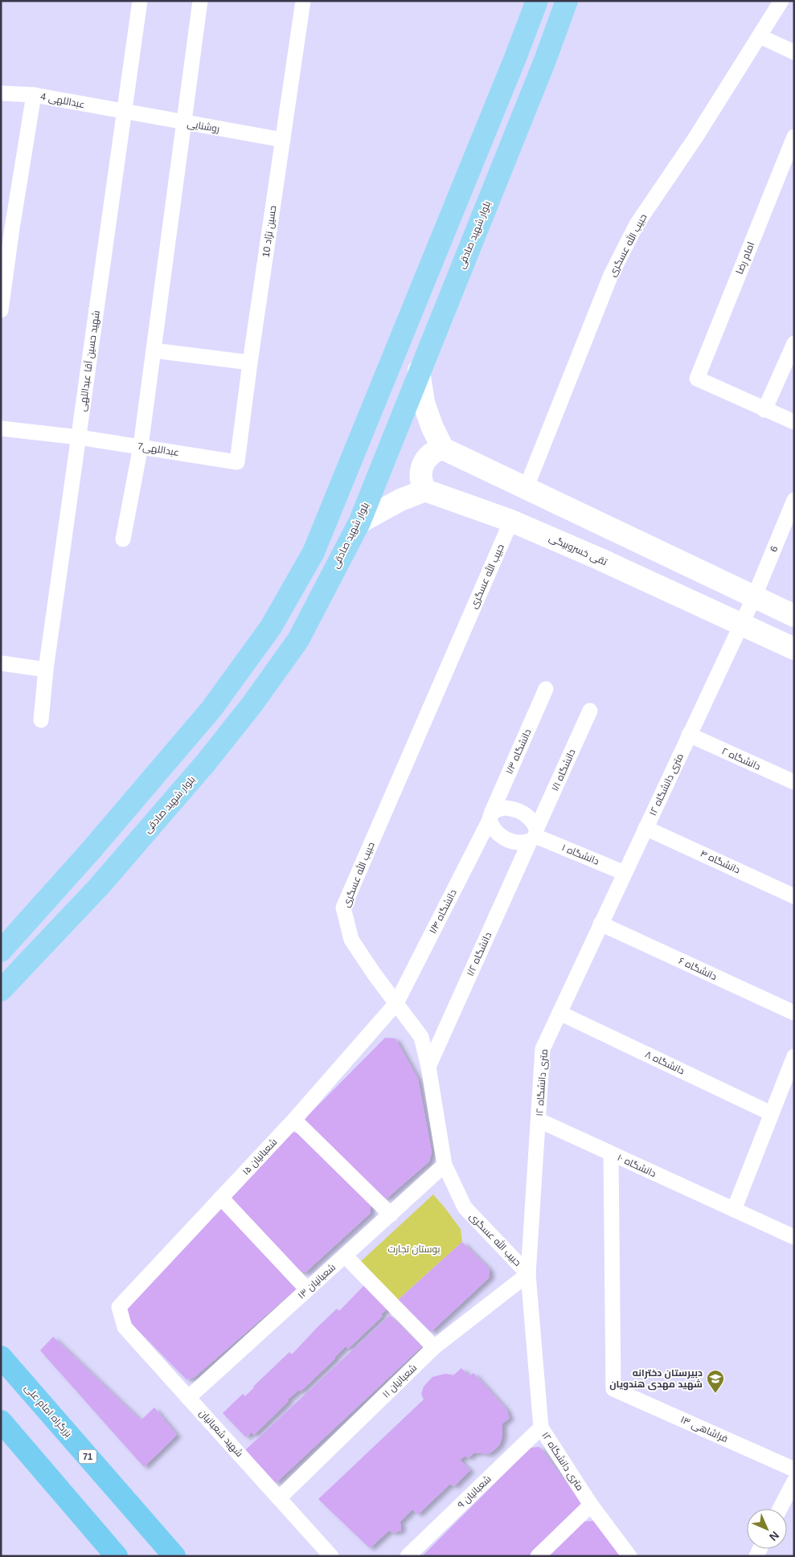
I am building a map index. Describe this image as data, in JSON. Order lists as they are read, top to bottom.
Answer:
{
  "streets": {
    "highway": ["بزرگراه امام علی", "71"],
    "main road": ["بلوار شهید صادقی", "تقی خسروبیگی"],
    "street": [
      "عبداللهی 4",
      "روشنایی",
      "حسین نژاد 10",
      "حبیب الله عسگری",
      "امام رضا",
      "شهید حسین آقا عبداللهی",
      "عبداللهی7",
      "6",
      "دانشگاه ۱/۳",
      "دانشگاه ۲",
      "دانشگاه ۱/۱",
      "۱۲ متری دانشگاه",
      "دانشگاه ۱",
      "دانشگاه ۴",
      "دانشگاه ۱/۴",
      "دانشگاه ۱/۲",
      "دانشگاه ۶",
      "دانشگاه ۸",
      "شعبانیان ۱۵",
      "دانشگاه ۱۰",
      "شعبانیان ۱۳",
      "شعبانیان ۱۱",
      "فراشاهی ۱۳",
      "شهید شعبانیان",
      "شعبانیان ۹"
    ]
  },
  "crossings": [
    ["عبداللهی 4", "روشنایی"],
    ["عبداللهی 4", "شهید حسین آقا عبداللهی"],
    ["روشنایی", "حسین نژاد 10"],
    ["روشنایی", "شهید حسین آقا عبداللهی"],
    ["حسین نژاد 10", "عبداللهی7"],
    ["حبیب الله عسگری", "تقی خسروبیگی"],
    ["حبیب الله عسگری", "۱۲ متری دانشگاه"],
    ["حبیب الله عسگری", "دانشگاه ۱/۴"],
    ["حبیب الله عسگری", "دانشگاه ۱/۲"],
    ["حبیب الله عسگری", "شعبانیان ۱۵"],
    ["حبیب الله عسگری", "شعبانیان ۱۳"],
    ["حبیب الله عسگری", "شعبانیان ۱۱"],
    ["شهید حسین آقا عبداللهی", "عبداللهی7"],
    ["6", "تقی خسروبیگی"],
    ["6", "۱۲ متری دانشگاه"],
    ["تقی خسروبیگی", "۱۲ متری دانشگاه"],
    ["دانشگاه ۱/۳", "دانشگاه ۱/۱"],
    ["دانشگاه ۱/۳", "دانشگاه ۱"],
    ["دانشگاه ۱/۳", "دانشگاه ۱/۴"],
    ["دانشگاه ۱/۳", "دانشگاه ۱/۲"],
    ["دانشگاه ۲", "۱۲ متری دانشگاه"],
    ["دانشگاه ۱/۱", "دانشگاه ۱"],
    ["دانشگاه ۱/۱", "دانشگاه ۱/۴"],
    ["دانشگاه ۱/۱", "دانشگاه ۱/۲"],
    ["۱۲ متری دانشگاه", "دانشگاه ۱"],
    ["۱۲ متری دانشگاه", "دانشگاه ۴"],
    ["۱۲ متری دانشگاه", "دانشگاه ۶"],
    ["۱۲ متری دانشگاه", "دانشگاه ۸"],
    ["۱۲ متری دانشگاه", "دانشگاه ۱۰"],
    ["۱۲ متری دانشگاه", "شعبانیان ۱۱"],
    ["۱۲ متری دانشگاه", "شعبانیان ۹"],
    ["دانشگاه ۱", "دانشگاه ۱/۴"],
    ["دانشگاه ۱", "دانشگاه ۱/۲"],
    ["دانشگاه ۱/۴", "دانشگاه ۱/۲"],
    ["دانشگاه ۱/۴", "شعبانیان ۱۵"],
    ["شعبانیان ۱۵", "شهید شعبانیان"],
    ["دانشگاه ۱۰", "فراشاهی ۱۳"],
    ["شعبانیان ۱۳", "شهید شعبانیان"],
    ["شعبانیان ۱۱", "شهید شعبانیان"]
  ],
  "parks": ["بوستان تجارت"],
  "places": {
    "school or university": ["دبیرستان دخترانه شهید مهدی هندویان"]
  },
  "north": "bottom right"
}
